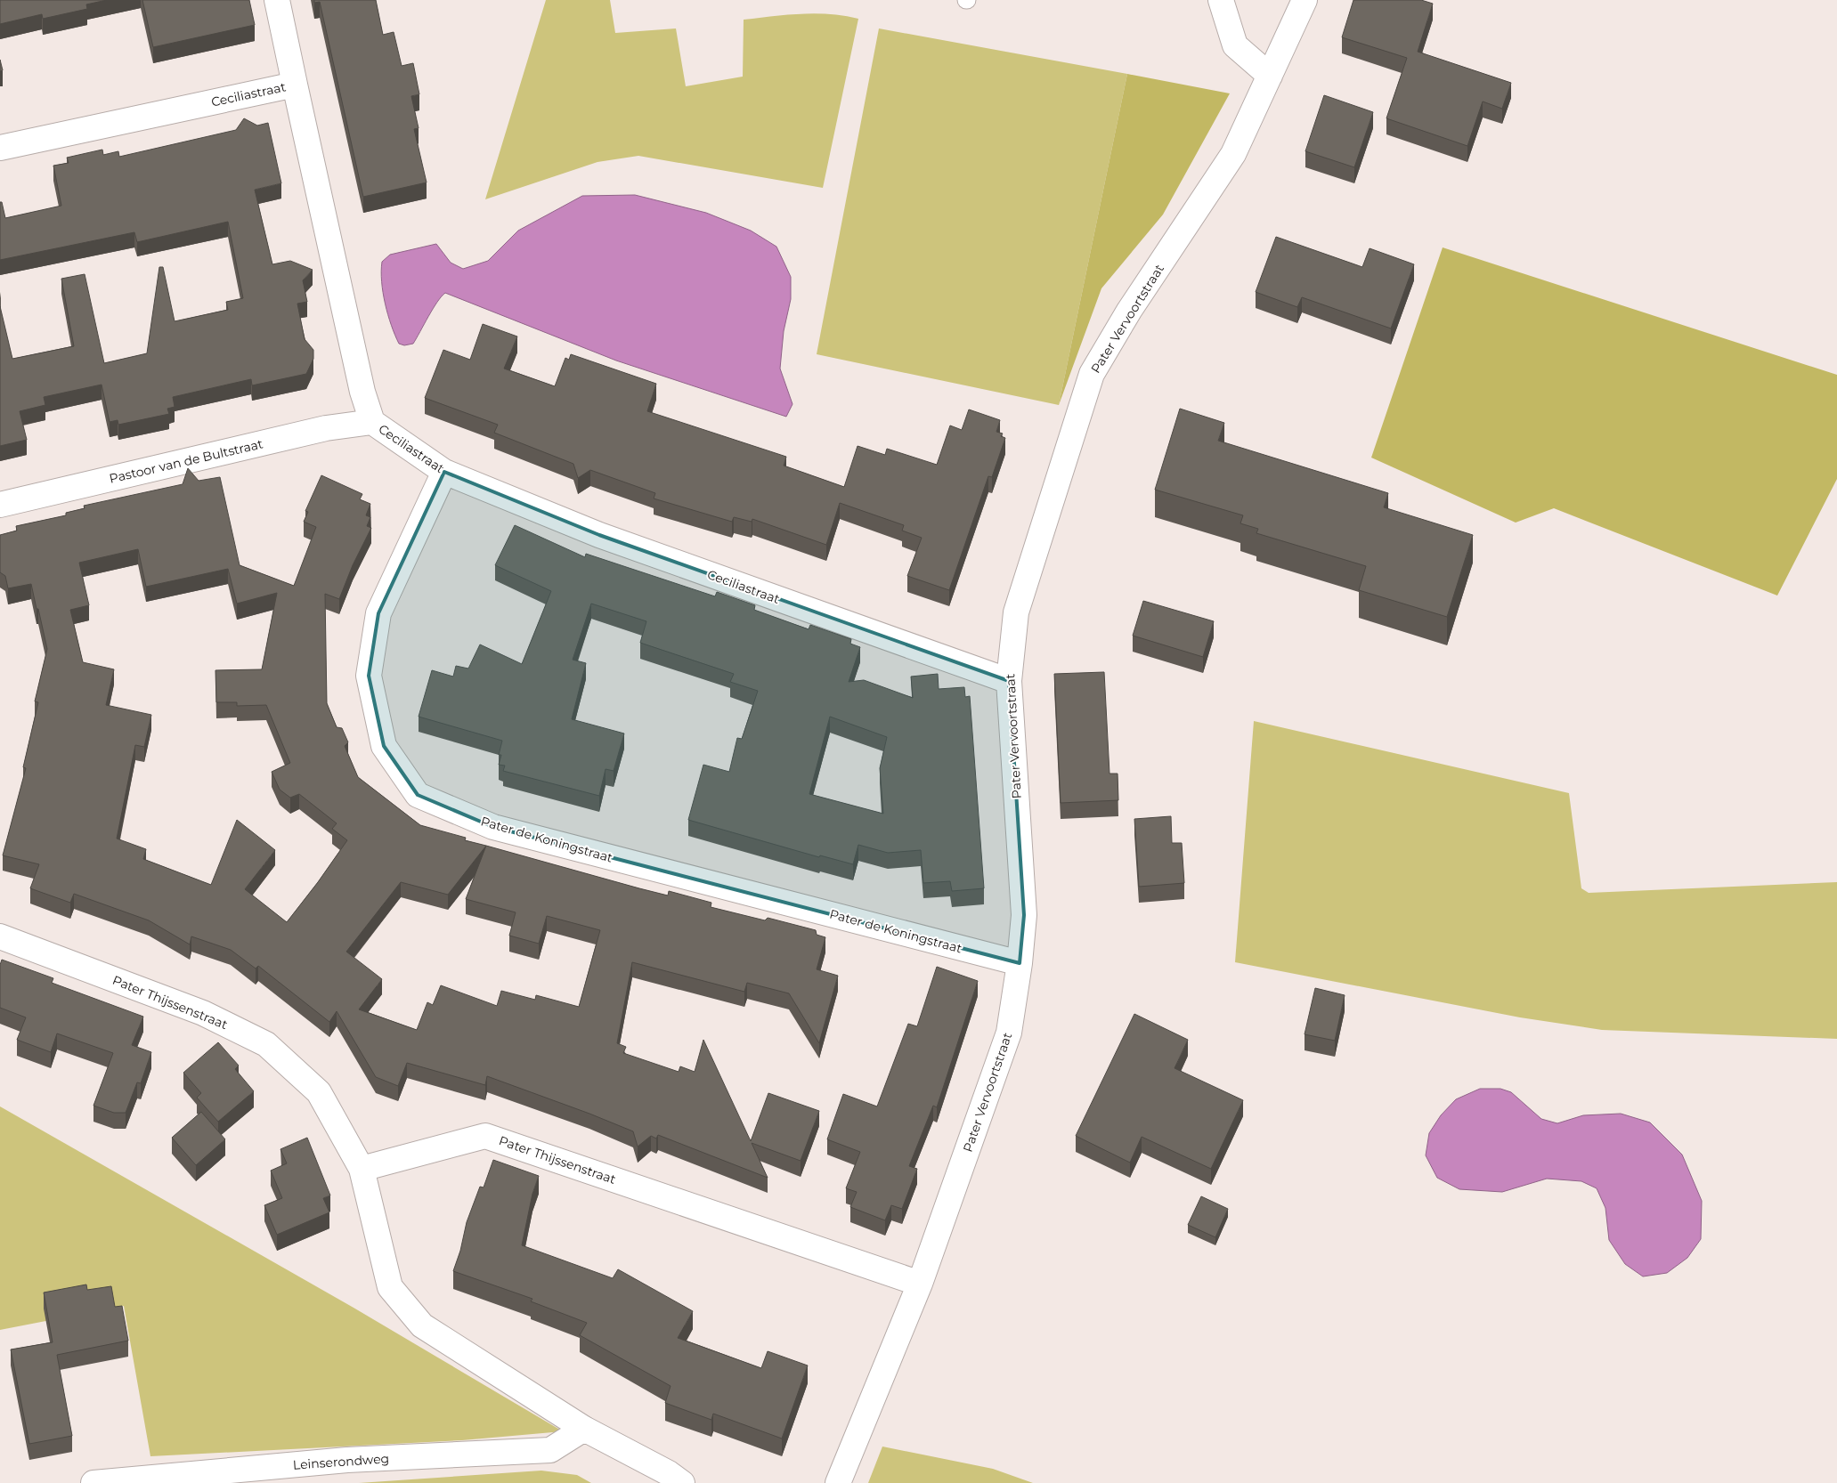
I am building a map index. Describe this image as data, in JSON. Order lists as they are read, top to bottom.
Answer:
{
  "streets": {
    "street": [
      "Ceciliastraat",
      "Pater Vervoortstraat",
      "Pastoor van de Bultstraat",
      "Pater de Koningstraat",
      "Pater Thijssenstraat",
      "Leinserondweg"
    ]
  },
  "crossings": [
    ["Ceciliastraat", "Pater Vervoortstraat"],
    ["Ceciliastraat", "Pastoor van de Bultstraat"],
    ["Ceciliastraat", "Pater de Koningstraat"],
    ["Pater Vervoortstraat", "Pater de Koningstraat"],
    ["Pater Vervoortstraat", "Pater Thijssenstraat"]
  ]
}
